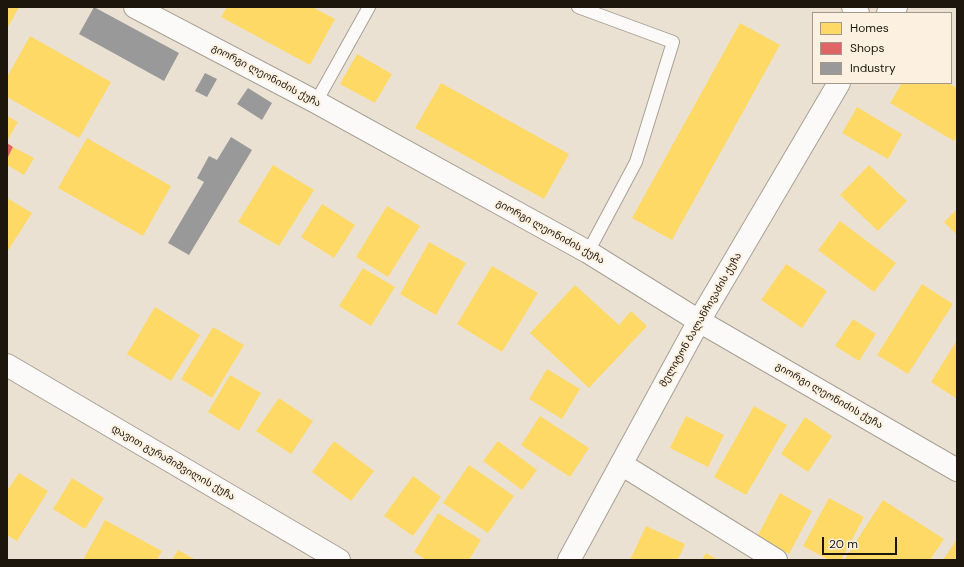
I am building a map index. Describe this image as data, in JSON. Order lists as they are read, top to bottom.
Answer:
{
  "streets": {
    "street": ["გიორგი ლეონიძის ქუჩა", "მელიტონ ბალანჩივაძის ქუჩა", "დავით გურამიშვილის ქუჩა"]
  },
  "crossings": [
    ["გიორგი ლეონიძის ქუჩა", "მელიტონ ბალანჩივაძის ქუჩა"]
  ],
  "legend": ["Homes", "Shops", "Industry"],
  "scale_bar": "20 m"
}
